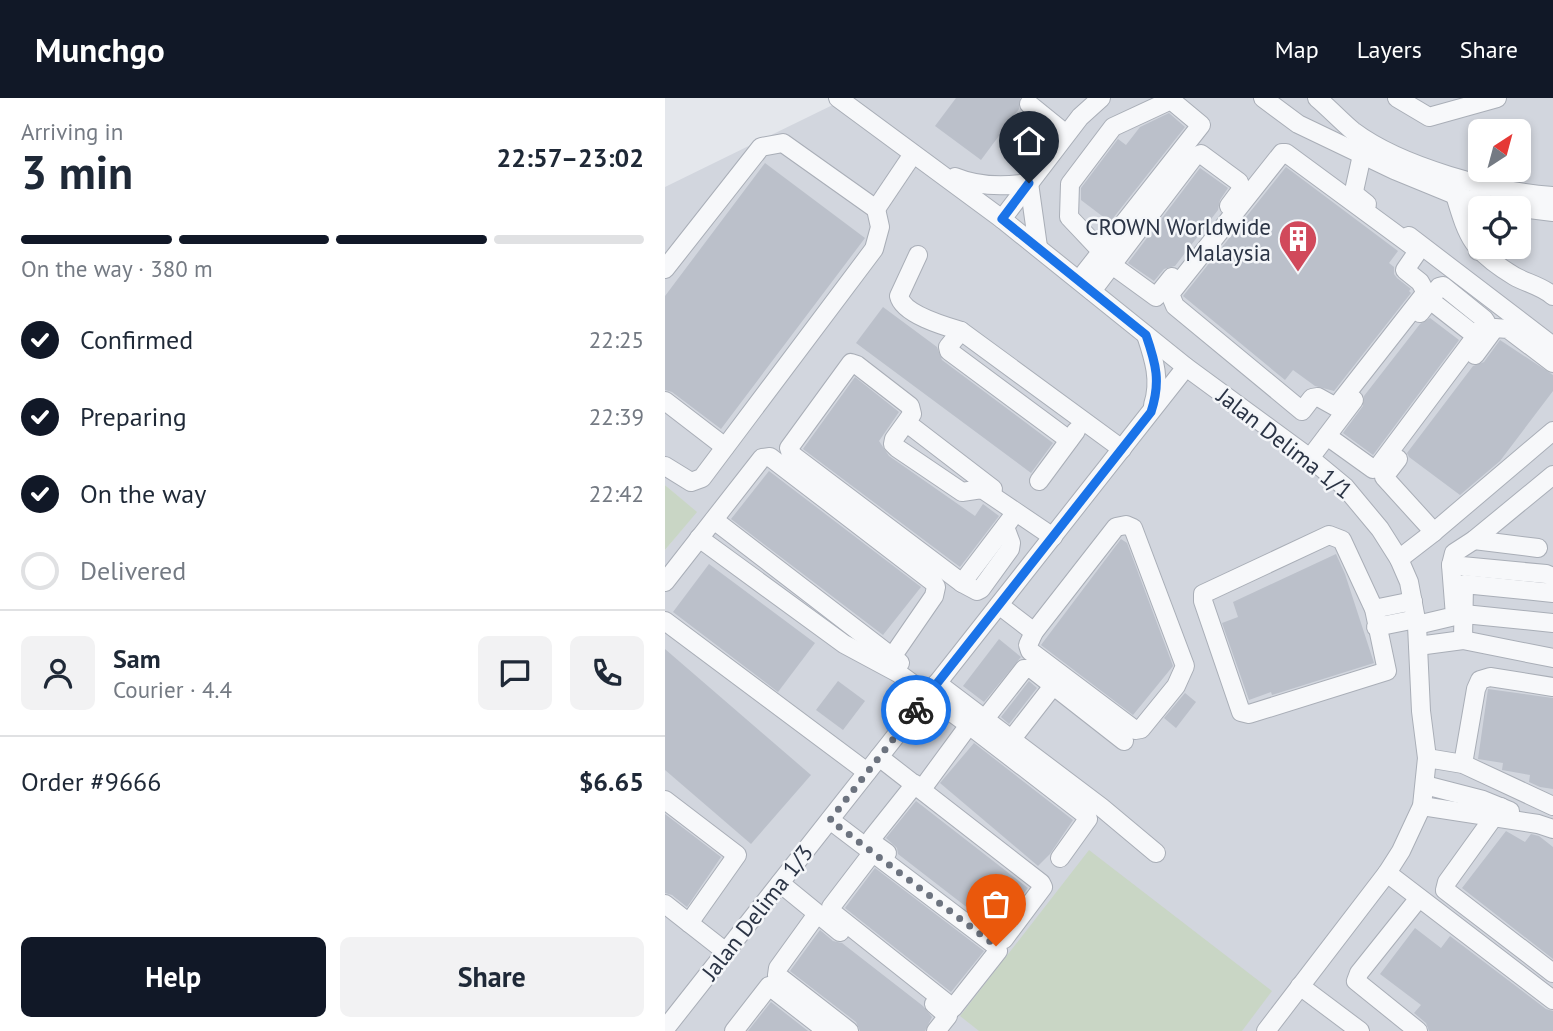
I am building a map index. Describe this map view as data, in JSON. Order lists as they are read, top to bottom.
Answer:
{
  "streets": {
    "street": ["Jalan Delima 1/1", "Jalan Delima 1/3"]
  },
  "crossings": [
    ["Jalan Delima 1/1", "Jalan Delima 1/3"]
  ],
  "places": {
    "building": ["CROWN Worldwide Malaysia"]
  },
  "north": "top right",
  "page": {
    "header": "Munchgo",
    "nav": ["Map", "Layers", "Share"],
    "heading": ["3 min", "Arriving in", "22:57–23:02"],
    "panel": [
      "Sam",
      "Courier · 4.4",
      "Order #9666",
      "$6.65"
    ],
    "bar": "On the way · 380 m",
    "list": [
      ["Confirmed", "22:25"],
      ["Preparing", "22:39"],
      ["On the way", "22:42"],
      "Delivered"
    ],
    "buttons": ["Help", "Share"]
  }
}
